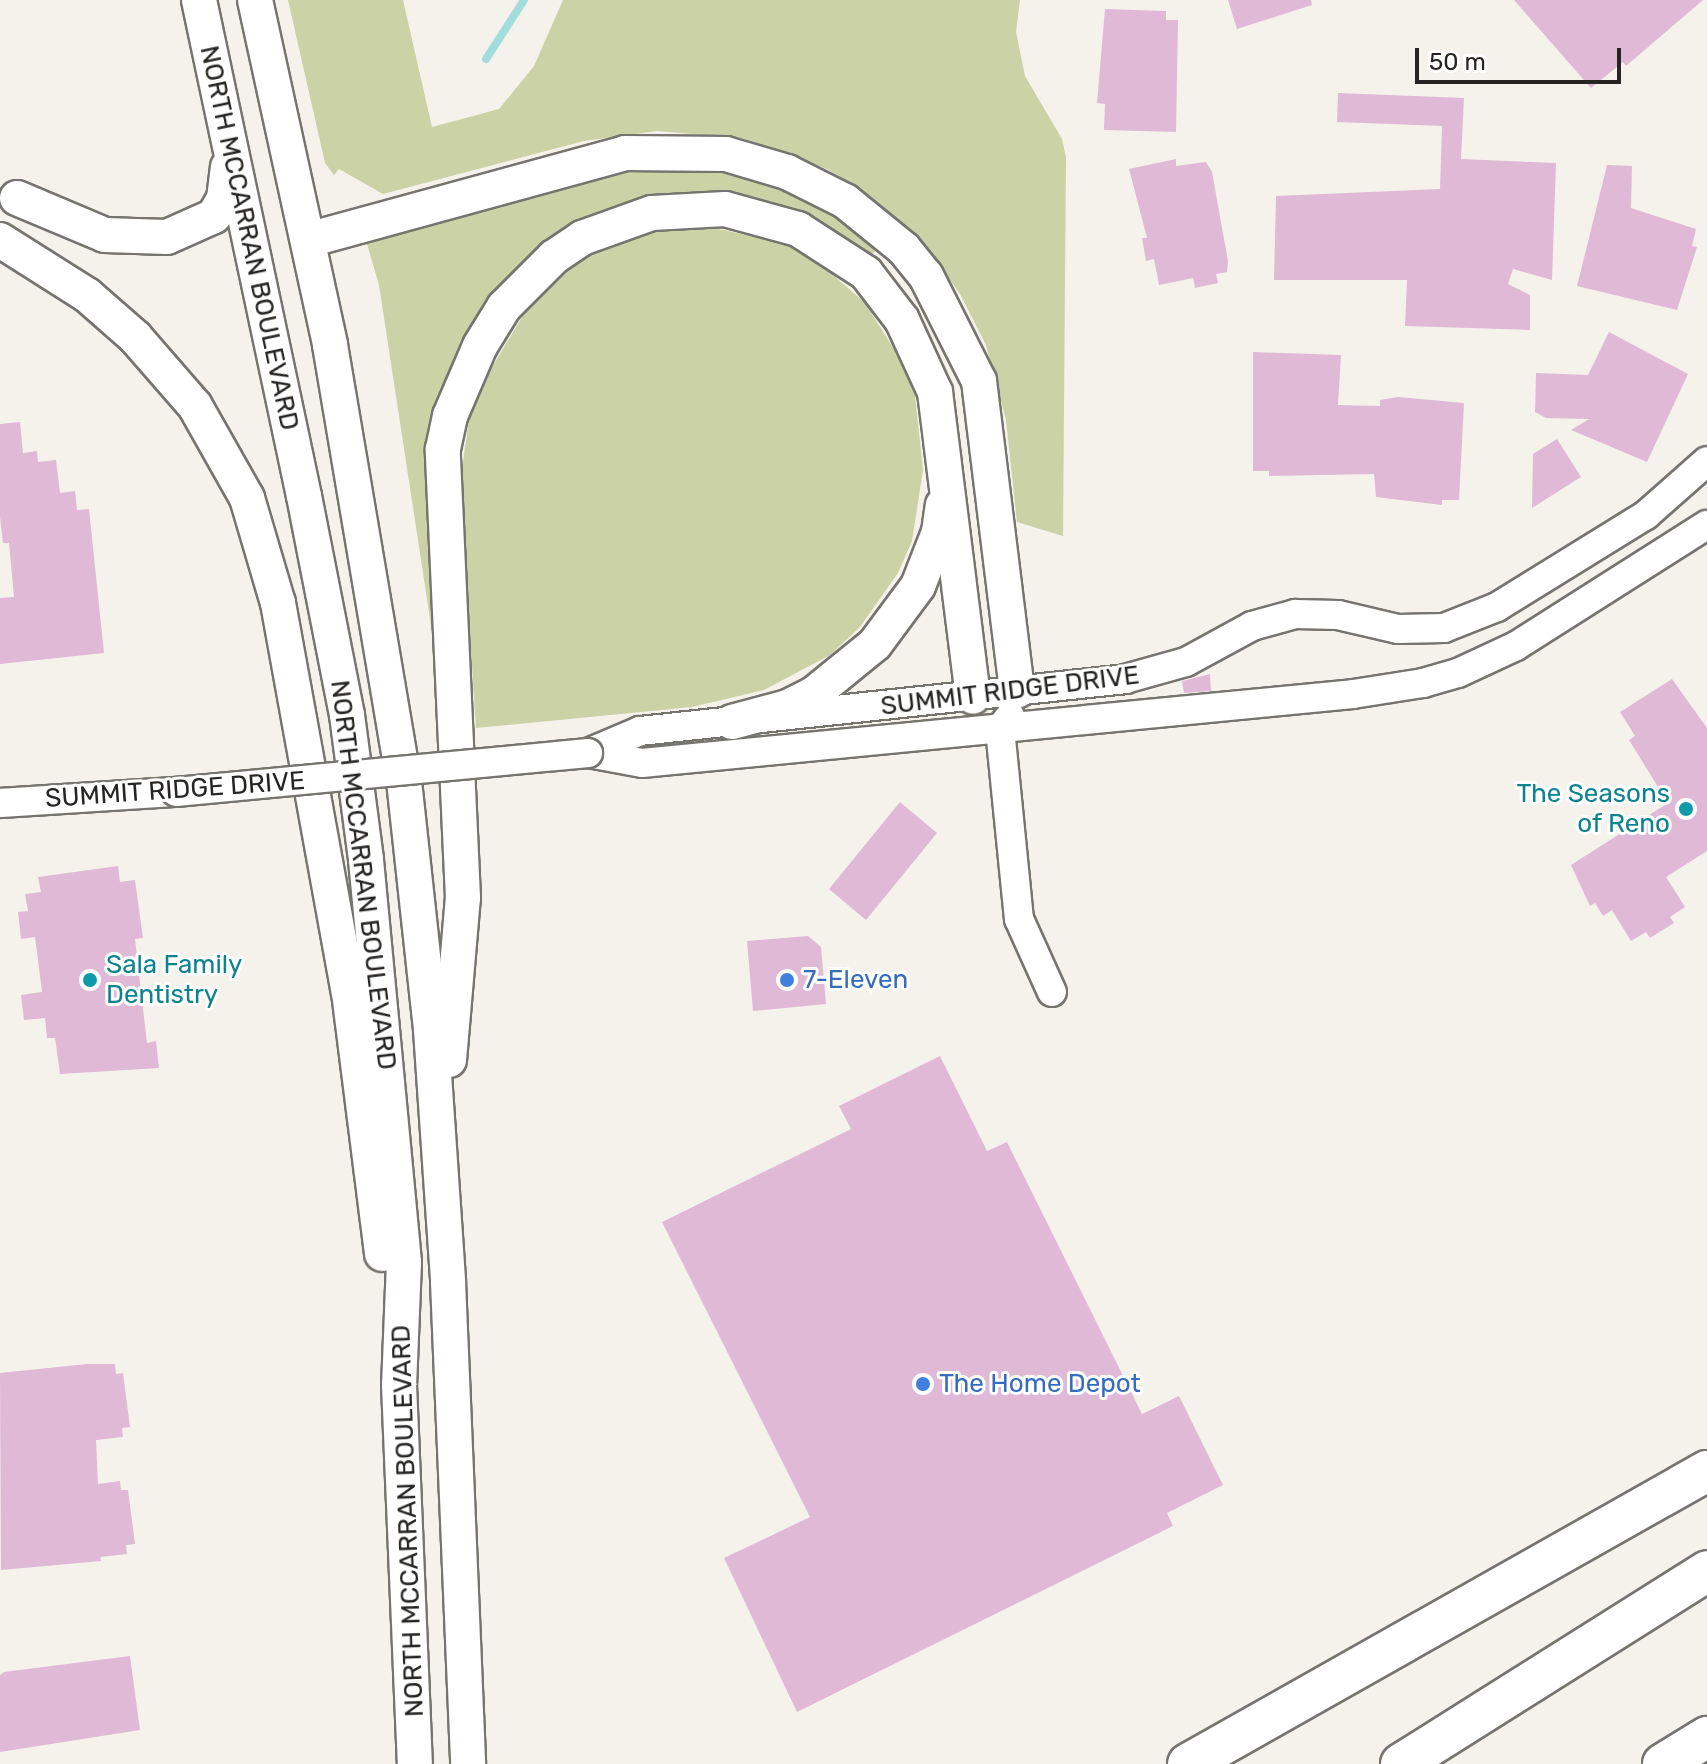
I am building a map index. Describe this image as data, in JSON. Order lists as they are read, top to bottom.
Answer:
{
  "streets": {
    "main road": ["NORTH MCCARRAN BOULEVARD"],
    "street": ["SUMMIT RIDGE DRIVE"]
  },
  "places": [
    "The Seasons of Reno",
    "Sala Family Dentistry",
    "7-Eleven",
    "The Home Depot"
  ],
  "scale_bar": "50 m"
}
